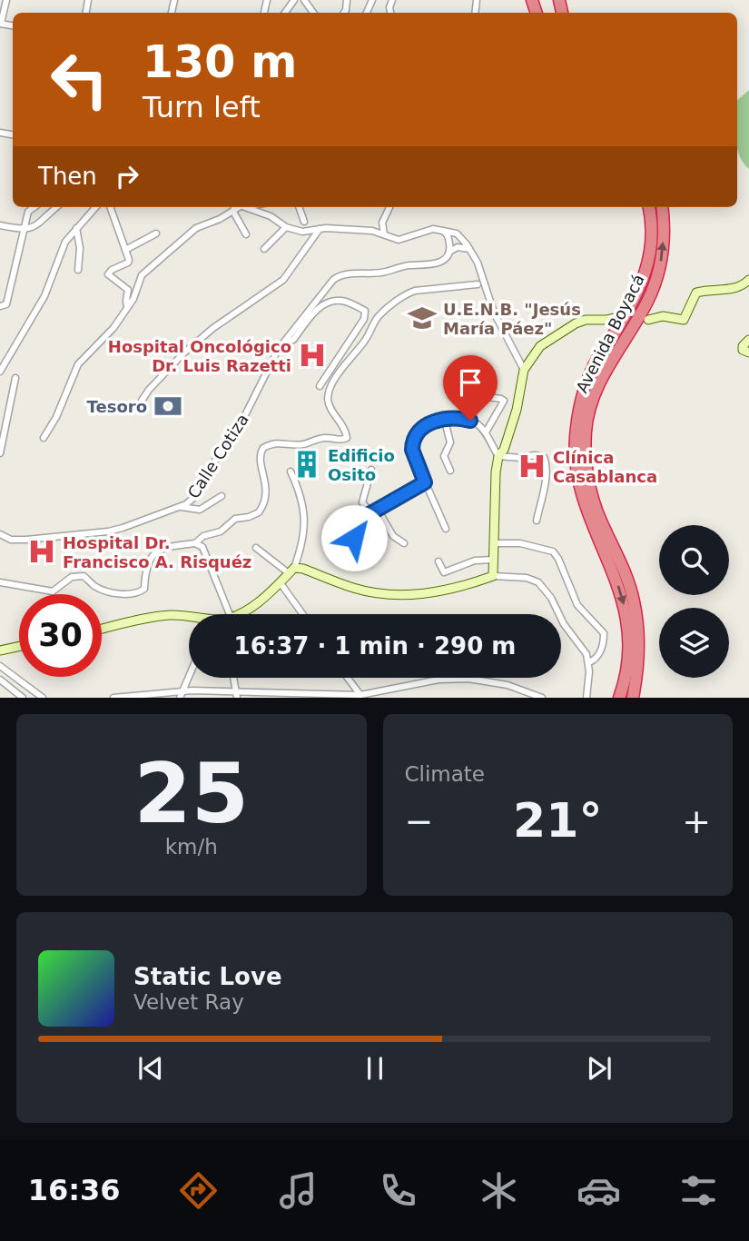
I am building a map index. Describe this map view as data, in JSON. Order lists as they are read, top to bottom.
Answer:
{
  "streets": {
    "highway": ["Avenida Boyacá"],
    "street": ["Calle Cotiza"]
  },
  "places": {
    "school or university": ["U.E.N.B. \"Jesús María Páez\""],
    "hospital": ["Hospital Oncológico Dr. Luis Razetti", "Clínica Casablanca", "Hospital Dr. Francisco A. Risquéz"],
    "bank": ["Tesoro"],
    "building": ["Edificio Osito"]
  },
  "page": {
    "turn": ["130 m", "Turn left"],
    "then": "Then",
    "limit": "30",
    "trip": "16:37 · 1 min · 290 m",
    "tile": [
      ["25", "km/h"],
      "Climate"
    ],
    "heat": ["−", "21°", "+"],
    "song": ["Static Love", "Velvet Ray"],
    "tabs": "16:36"
  }
}
